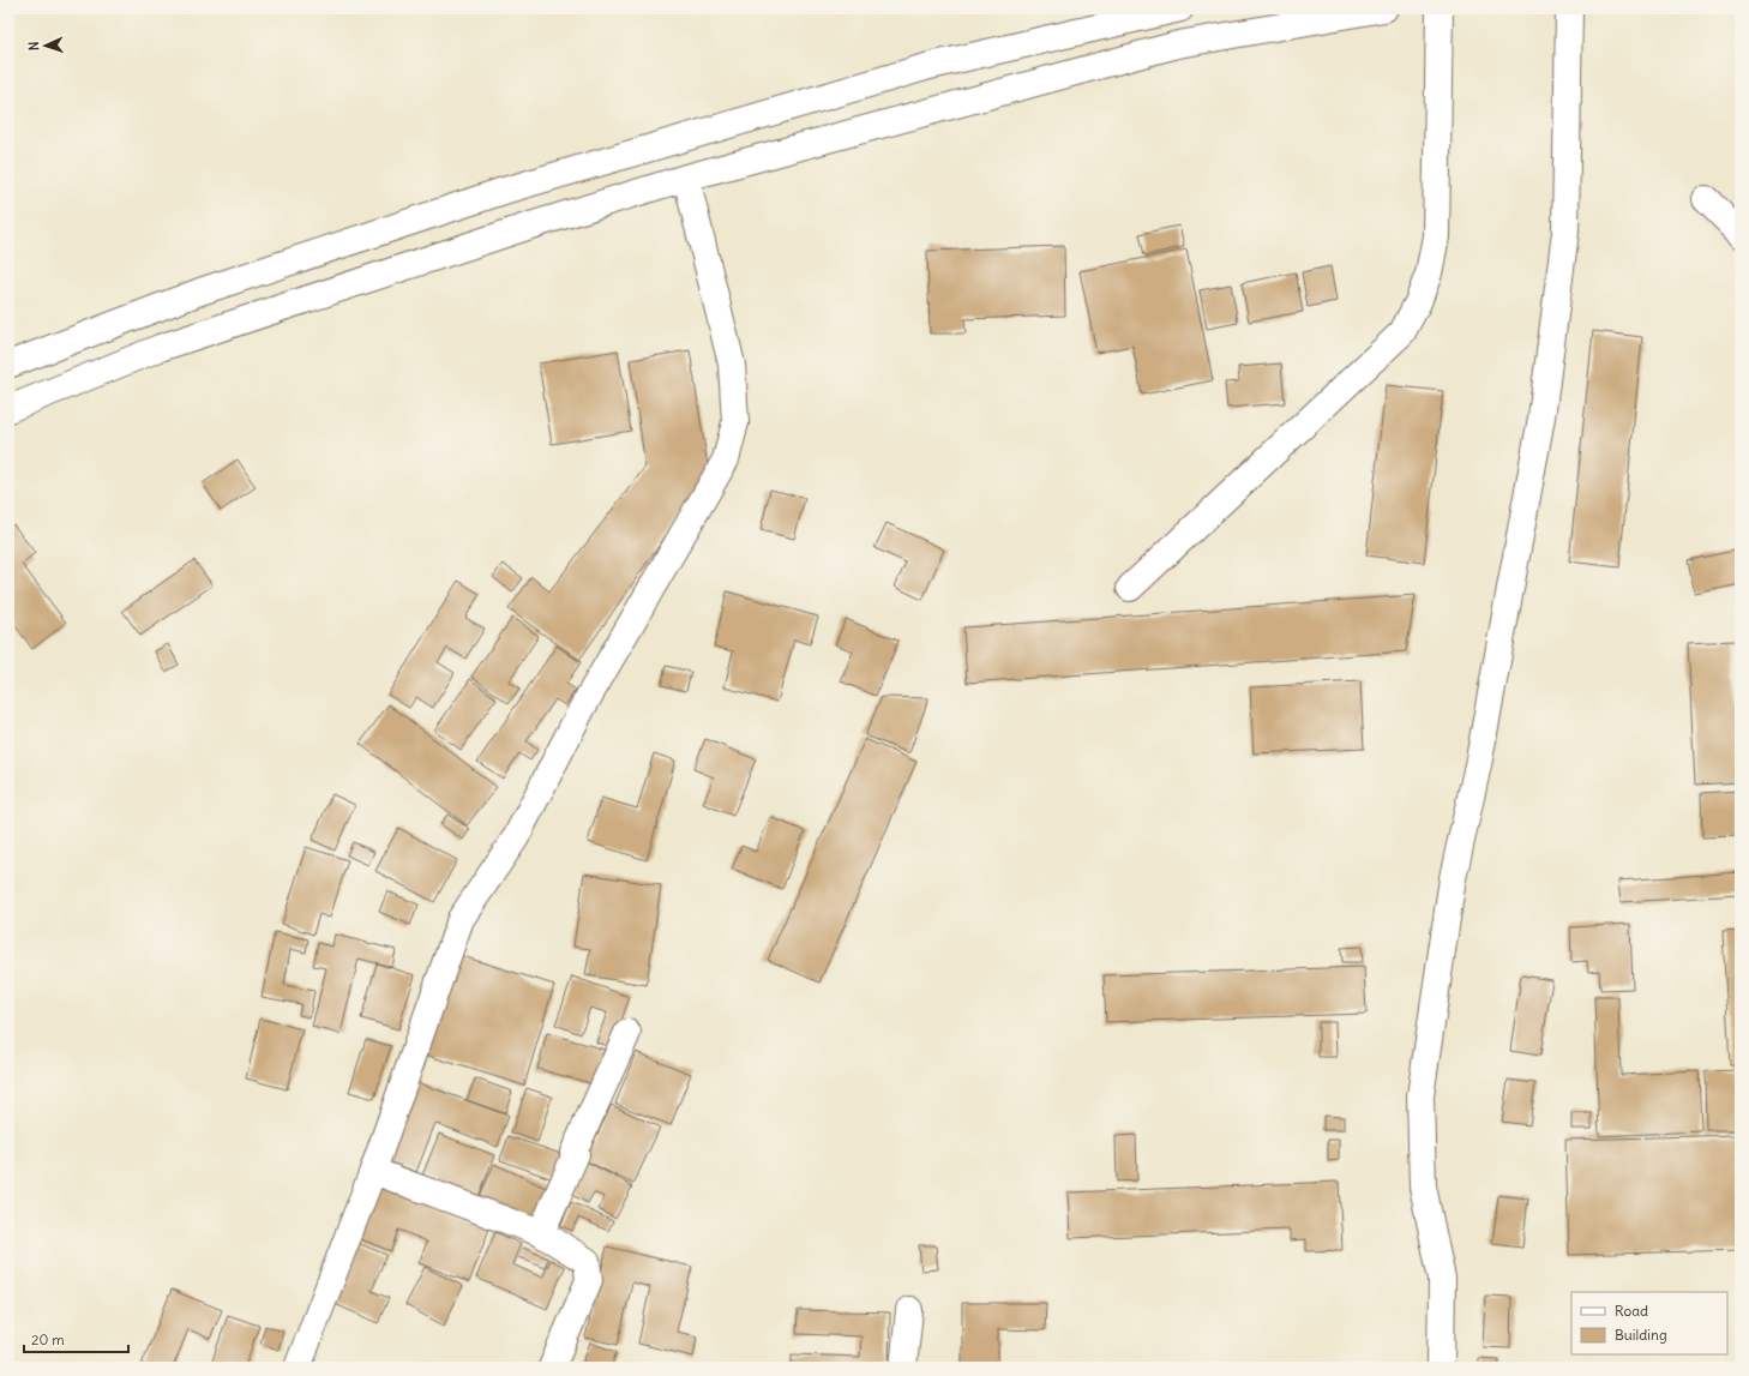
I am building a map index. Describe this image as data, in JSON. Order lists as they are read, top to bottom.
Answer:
{
  "legend": ["Road", "Building"],
  "scale_bar": "20 m",
  "north": "left"
}
